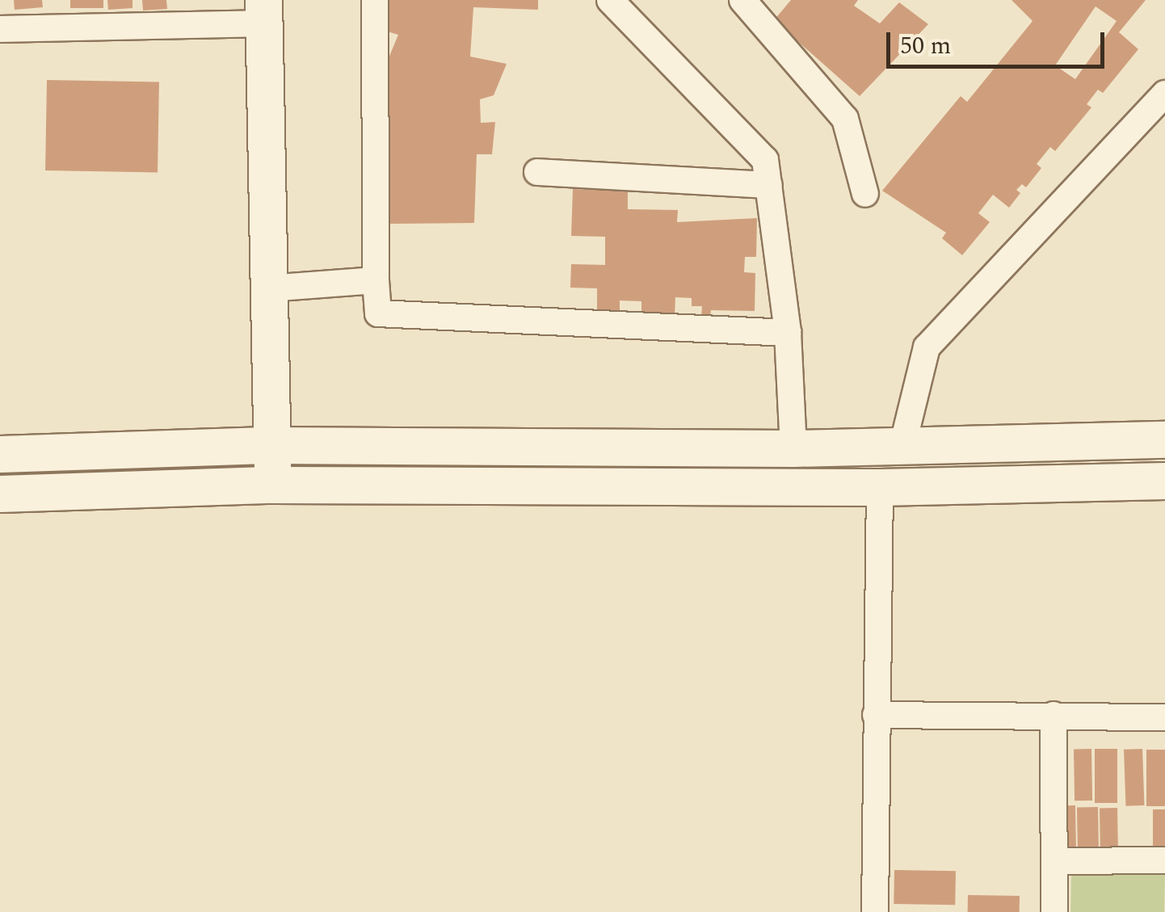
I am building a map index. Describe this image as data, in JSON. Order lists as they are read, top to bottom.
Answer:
{
  "scale_bar": "50 m"
}
